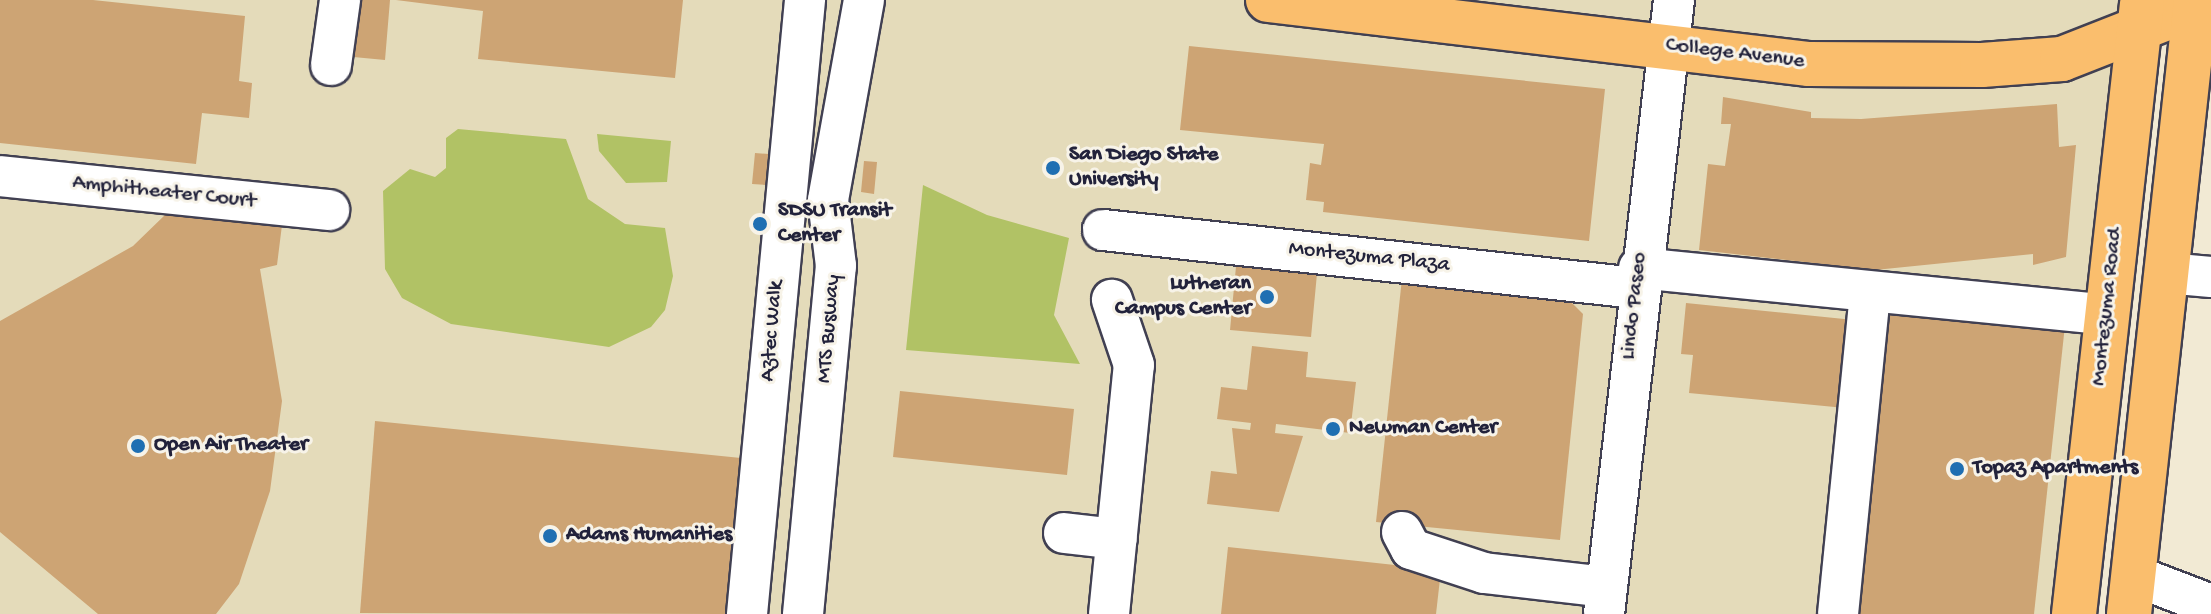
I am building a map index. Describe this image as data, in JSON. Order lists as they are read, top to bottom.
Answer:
{
  "streets": {
    "main road": ["College Avenue", "Montezuma Road"],
    "street": [
      "Amphitheater Court",
      "Montezuma Plaza",
      "Lindo Paseo",
      "MTS Busway",
      "Aztec Walk"
    ]
  },
  "crossings": [
    ["College Avenue", "Lindo Paseo"],
    ["College Avenue", "Montezuma Road"],
    ["Montezuma Plaza", "Lindo Paseo"],
    ["Montezuma Plaza", "Montezuma Road"]
  ],
  "places": [
    "San Diego State University",
    "SDSU Transit Center",
    "Lutheran Campus Center",
    "Newman Center",
    "Open Air Theater",
    "Topaz Apartments",
    "Adams Humanities"
  ]
}
